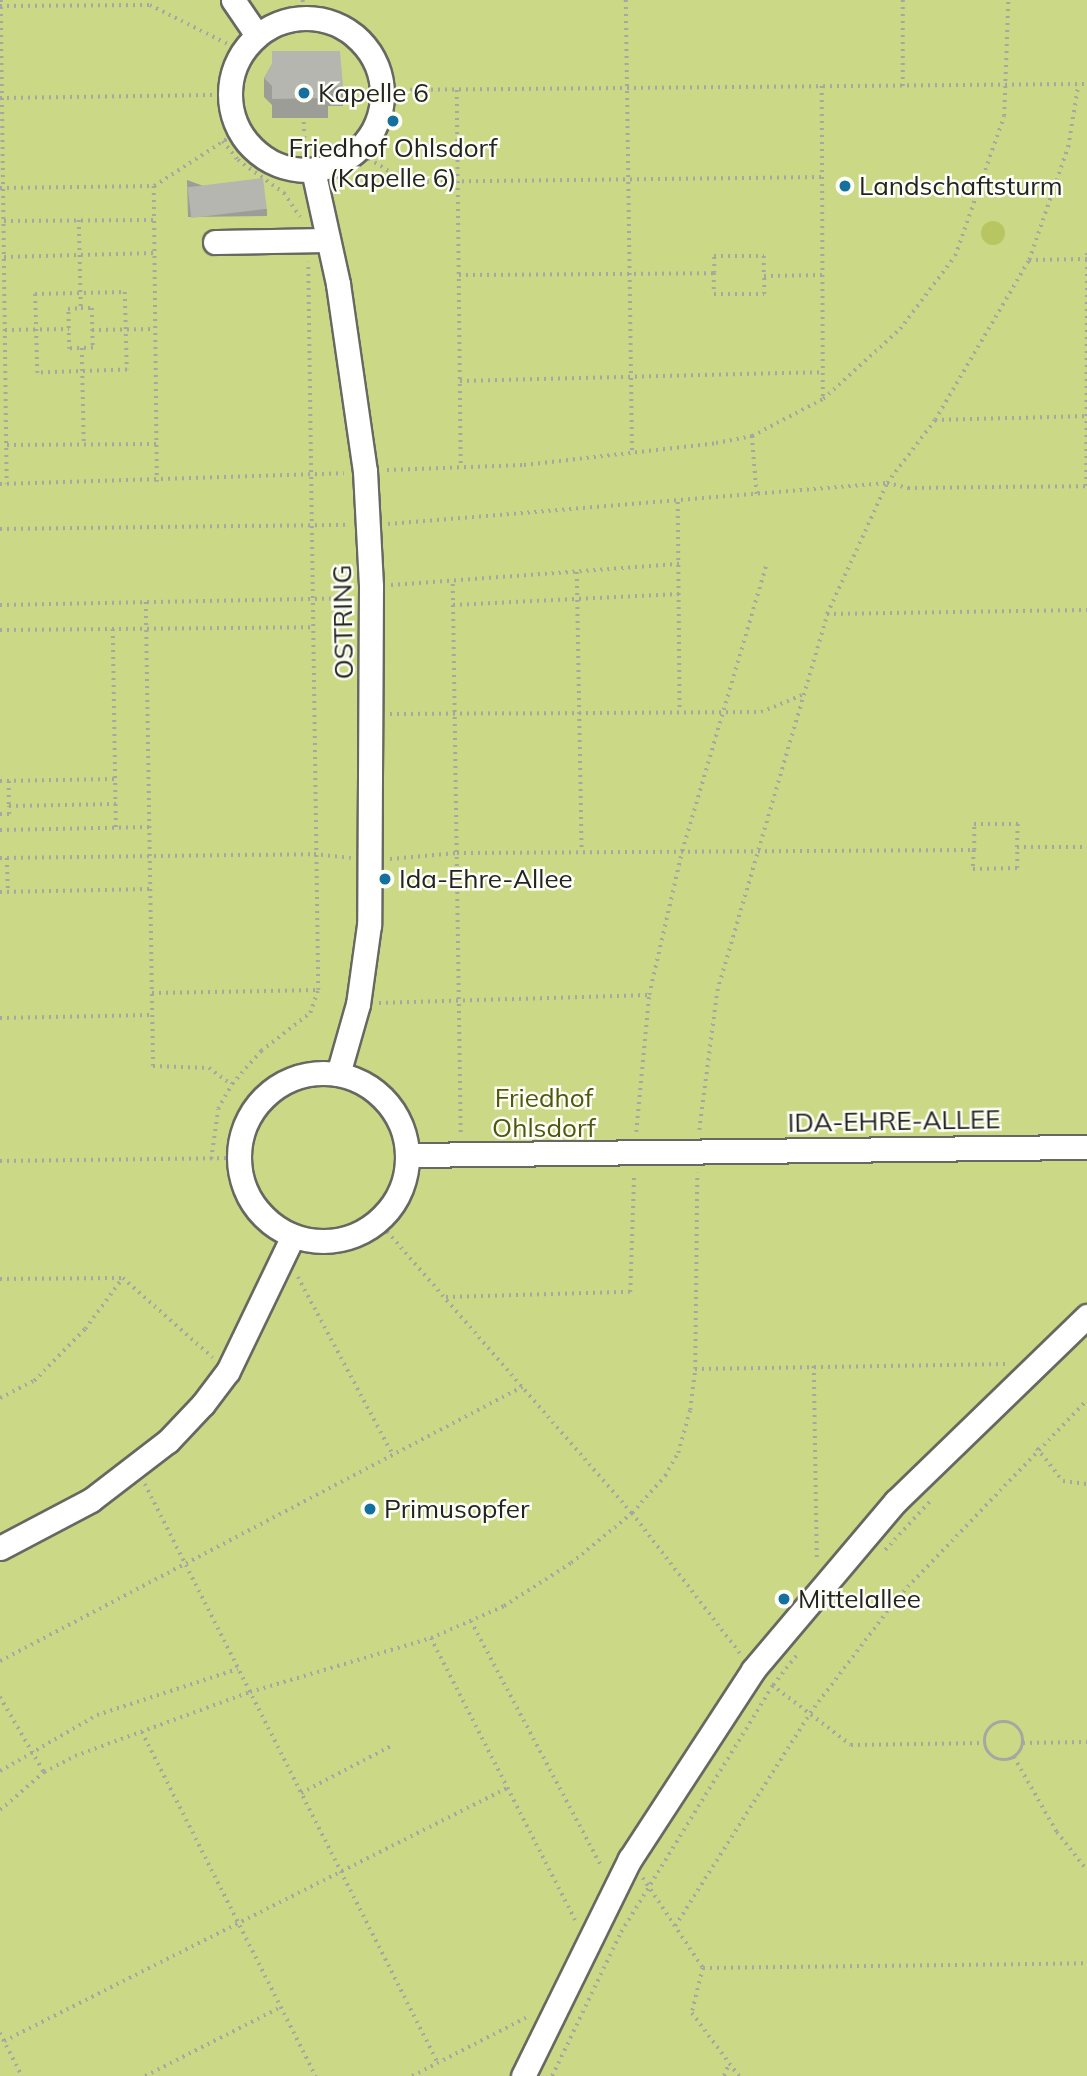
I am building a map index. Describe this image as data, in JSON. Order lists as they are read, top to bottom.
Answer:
{
  "streets": {
    "street": ["OSTRING", "IDA-EHRE-ALLEE"]
  },
  "crossings": [
    ["OSTRING", "IDA-EHRE-ALLEE"]
  ],
  "parks": ["Friedhof Ohlsdorf"],
  "places": [
    "Kapelle 6",
    "Friedhof Ohlsdorf (Kapelle 6)",
    "Landschaftsturm",
    "Ida-Ehre-Allee",
    "Primusopfer",
    "Mittelallee"
  ]
}
